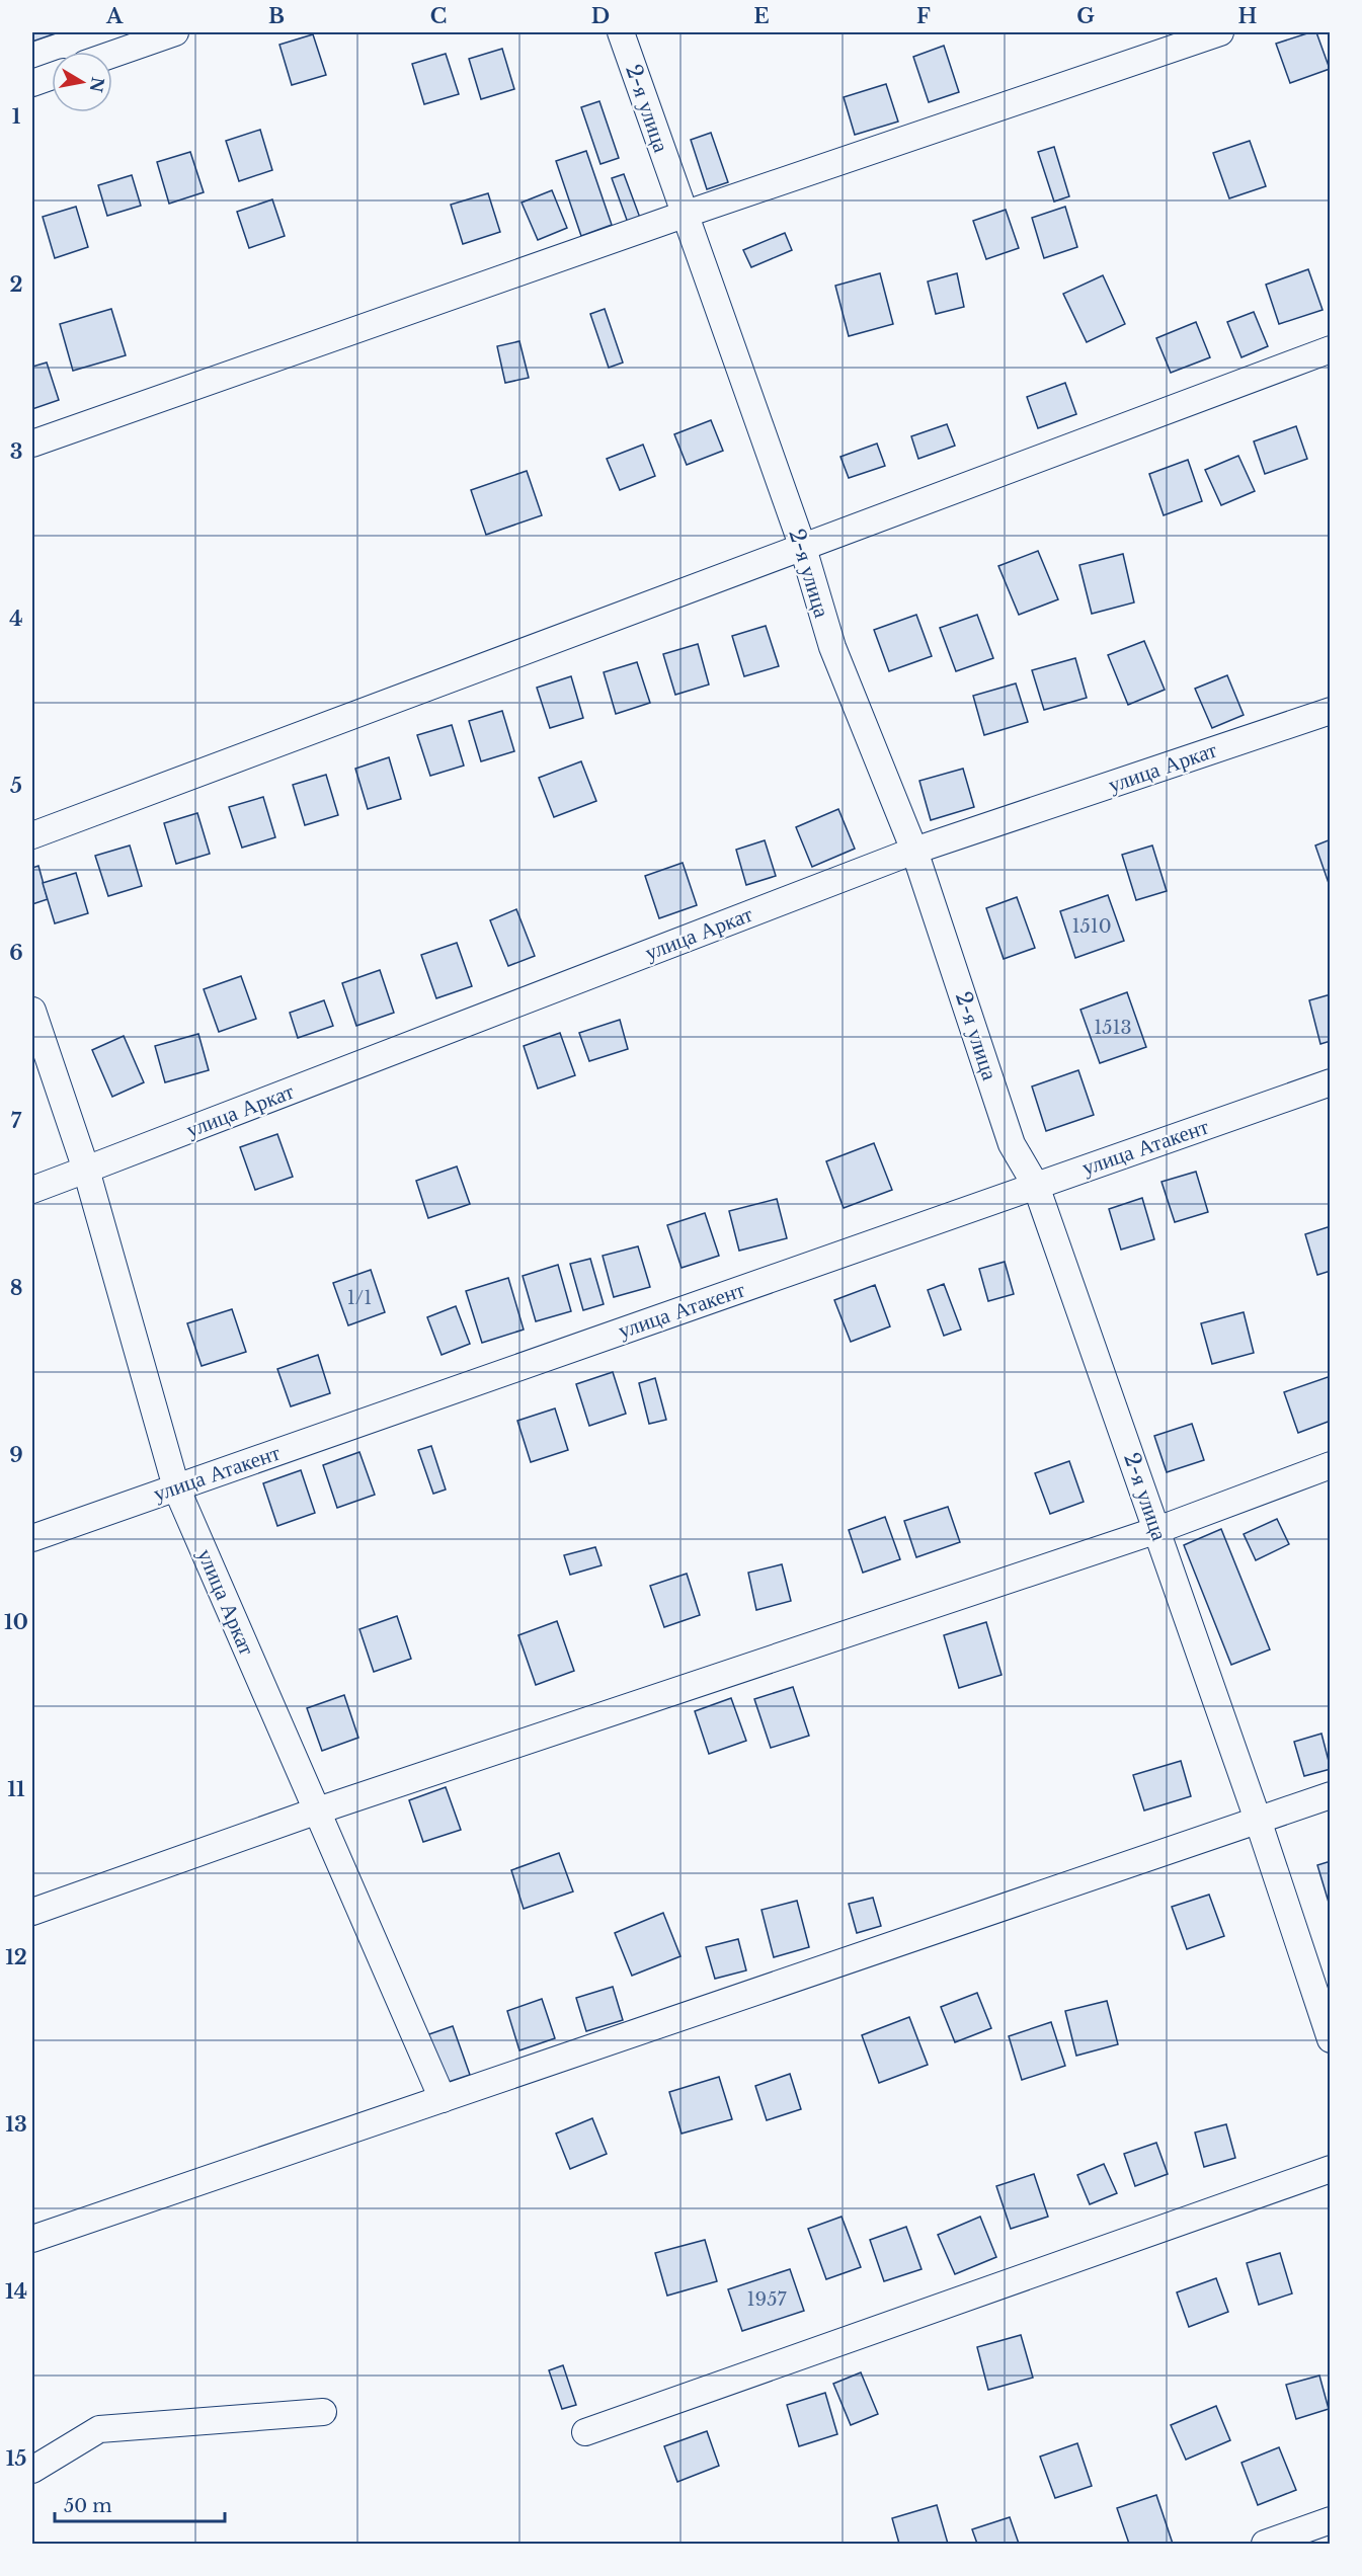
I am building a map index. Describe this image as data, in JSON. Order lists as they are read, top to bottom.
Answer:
{
  "streets": {
    "street": ["2-я улица", "улица Аркат", "улица Атакент"]
  },
  "crossings": [
    ["2-я улица", "улица Аркат"],
    ["2-я улица", "улица Атакент"],
    ["улица Аркат", "улица Атакент"]
  ],
  "house_numbers": [
    "1510",
    "1513",
    "1/1",
    "1957"
  ],
  "scale_bar": "50 m",
  "north": "right",
  "grid": {
    "columns": [
      "A",
      "B",
      "C",
      "D",
      "E",
      "F",
      "G",
      "H"
    ],
    "rows": [
      "1",
      "2",
      "3",
      "4",
      "5",
      "6",
      "7",
      "8",
      "9",
      "10",
      "11",
      "12",
      "13",
      "14",
      "15"
    ]
  }
}
